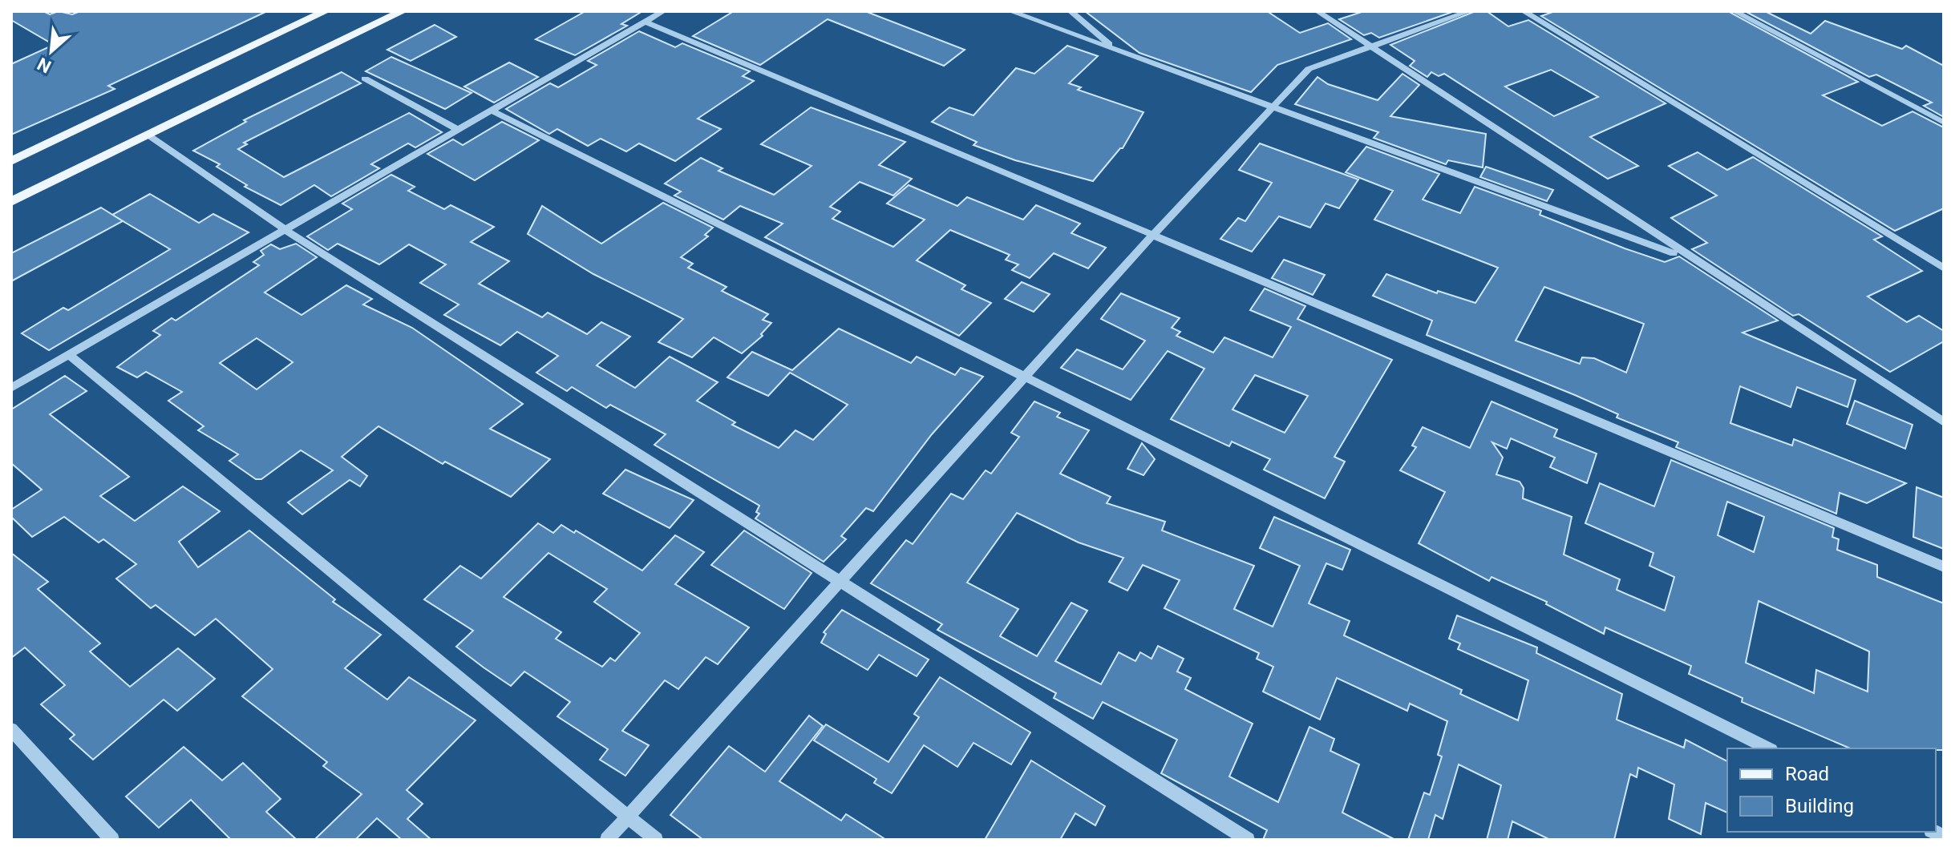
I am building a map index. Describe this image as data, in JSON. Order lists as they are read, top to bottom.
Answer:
{
  "legend": ["Road", "Building"],
  "north": "bottom left"
}
